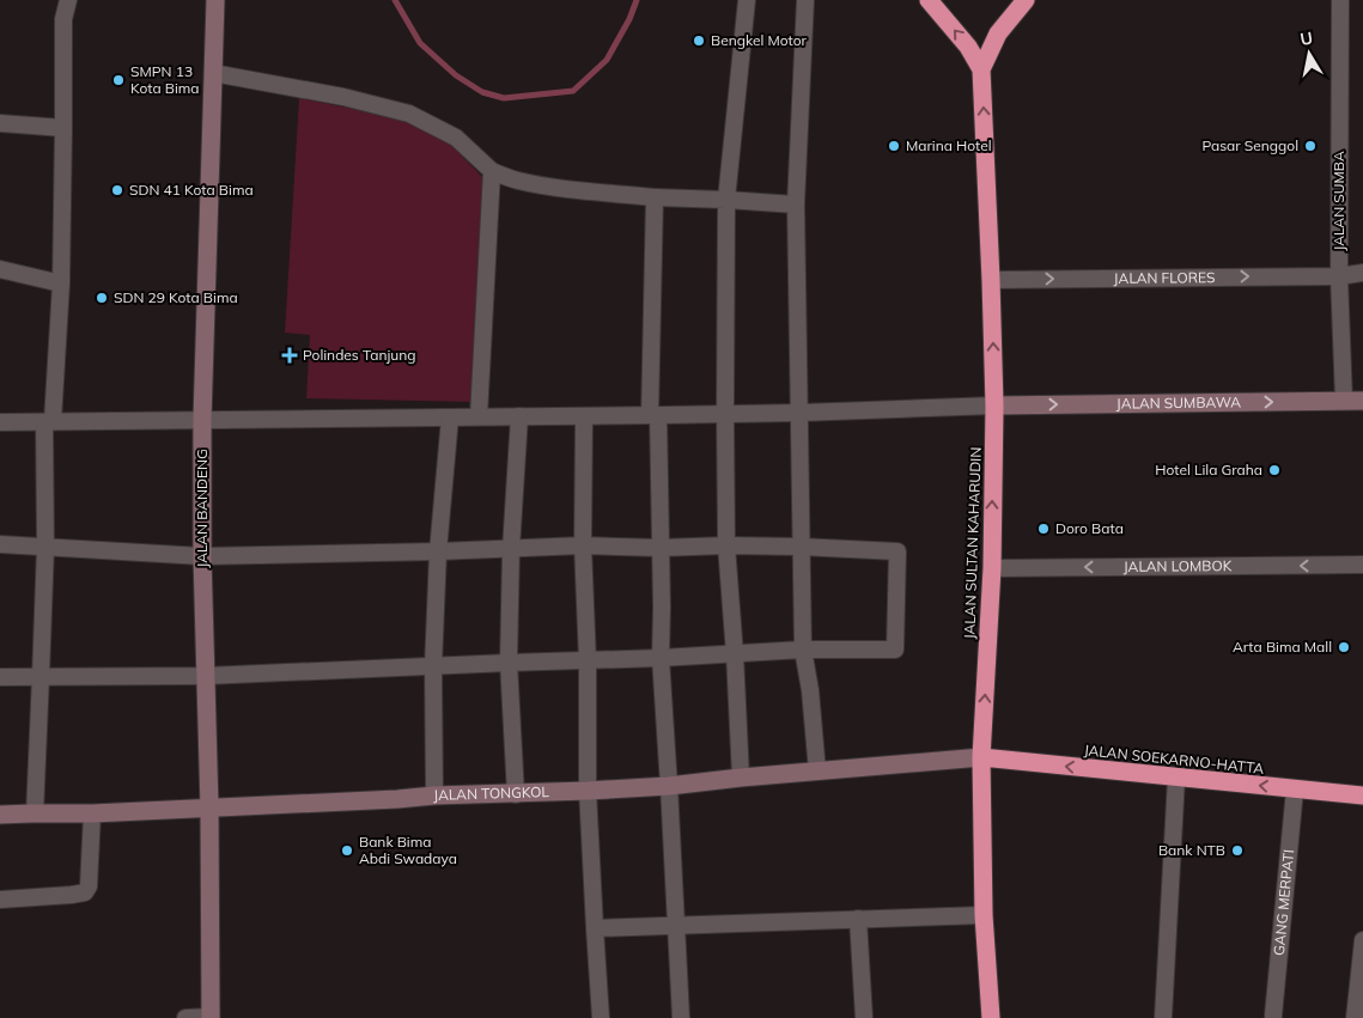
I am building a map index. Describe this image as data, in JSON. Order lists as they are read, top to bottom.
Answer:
{
  "streets": {
    "highway": ["JALAN SULTAN KAHARUDIN", "JALAN SOEKARNO-HATTA"],
    "street": [
      "JALAN SUMBA",
      "JALAN FLORES",
      "JALAN SUMBAWA",
      "JALAN BANDENG",
      "JALAN LOMBOK",
      "JALAN TONGKOL",
      "GANG MERPATI"
    ]
  },
  "crossings": [
    ["JALAN SUMBA", "JALAN FLORES"],
    ["JALAN SUMBA", "JALAN SUMBAWA"],
    ["JALAN FLORES", "JALAN SULTAN KAHARUDIN"],
    ["JALAN SUMBAWA", "JALAN SULTAN KAHARUDIN"],
    ["JALAN BANDENG", "JALAN TONGKOL"],
    ["JALAN SULTAN KAHARUDIN", "JALAN LOMBOK"],
    ["JALAN SULTAN KAHARUDIN", "JALAN SOEKARNO-HATTA"],
    ["JALAN SULTAN KAHARUDIN", "JALAN TONGKOL"],
    ["JALAN SOEKARNO-HATTA", "JALAN TONGKOL"],
    ["JALAN SOEKARNO-HATTA", "GANG MERPATI"]
  ],
  "one_way": [
    "JALAN FLORES",
    "JALAN SUMBAWA",
    "JALAN SULTAN KAHARUDIN",
    "JALAN LOMBOK",
    "JALAN SOEKARNO-HATTA"
  ],
  "places": {
    "other": [
      "Bengkel Motor",
      "SMPN 13 Kota Bima",
      "Marina Hotel",
      "Pasar Senggol",
      "SDN 41 Kota Bima",
      "SDN 29 Kota Bima",
      "Hotel Lila Graha",
      "Doro Bata",
      "Arta Bima Mall",
      "Bank Bima Abdi Swadaya",
      "Bank NTB"
    ],
    "health": ["Polindes Tanjung"]
  },
  "north": "top"
}
